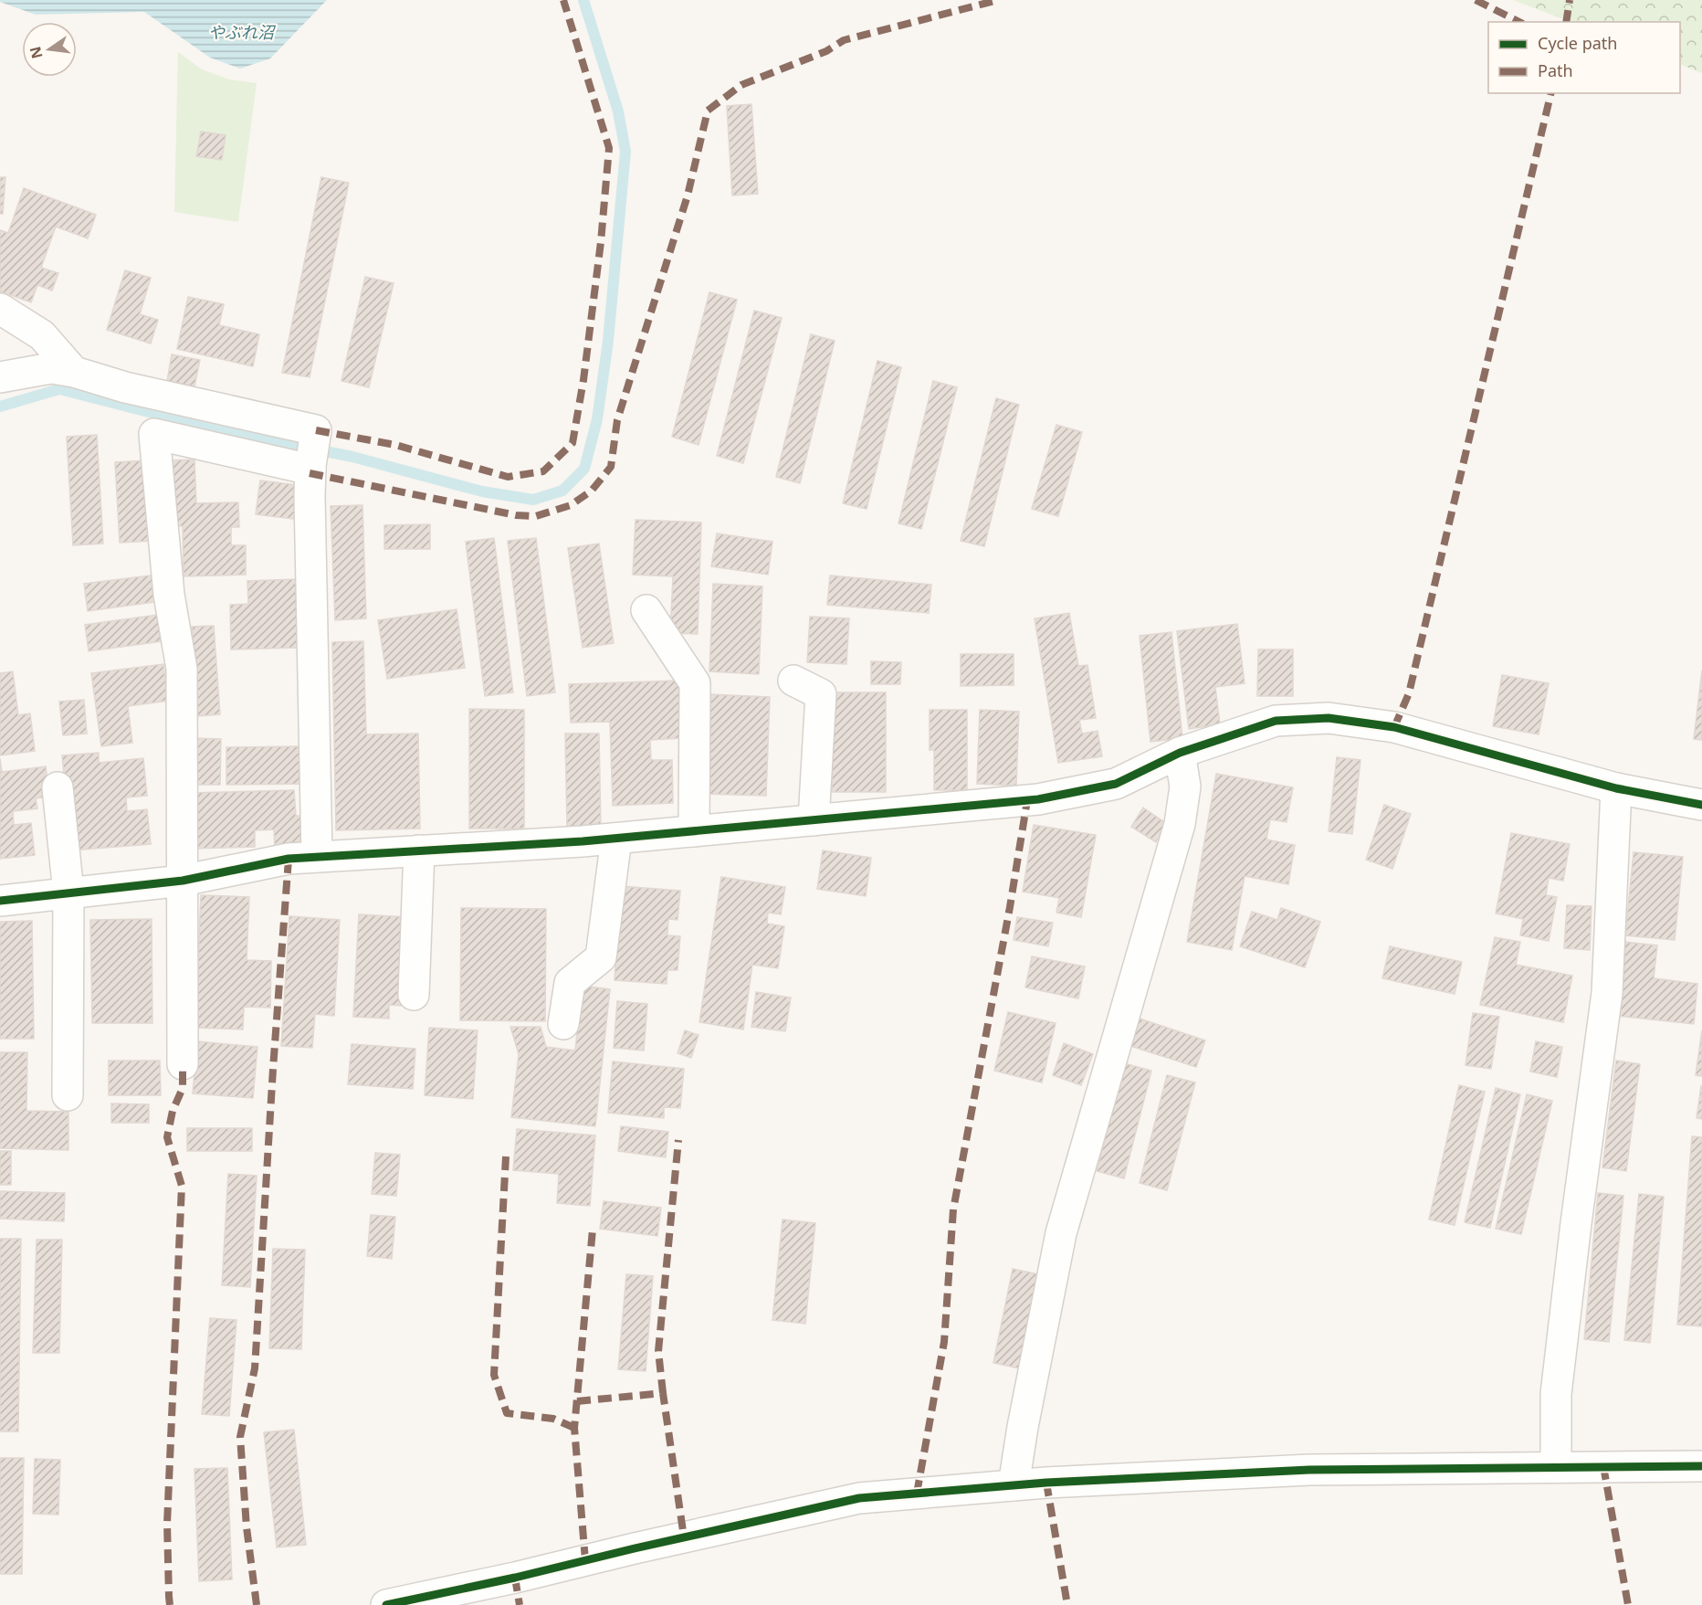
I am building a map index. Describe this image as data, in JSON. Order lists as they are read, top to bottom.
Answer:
{
  "water": ["やぶれ沼"],
  "legend": ["Cycle path", "Path"],
  "north": "left"
}
